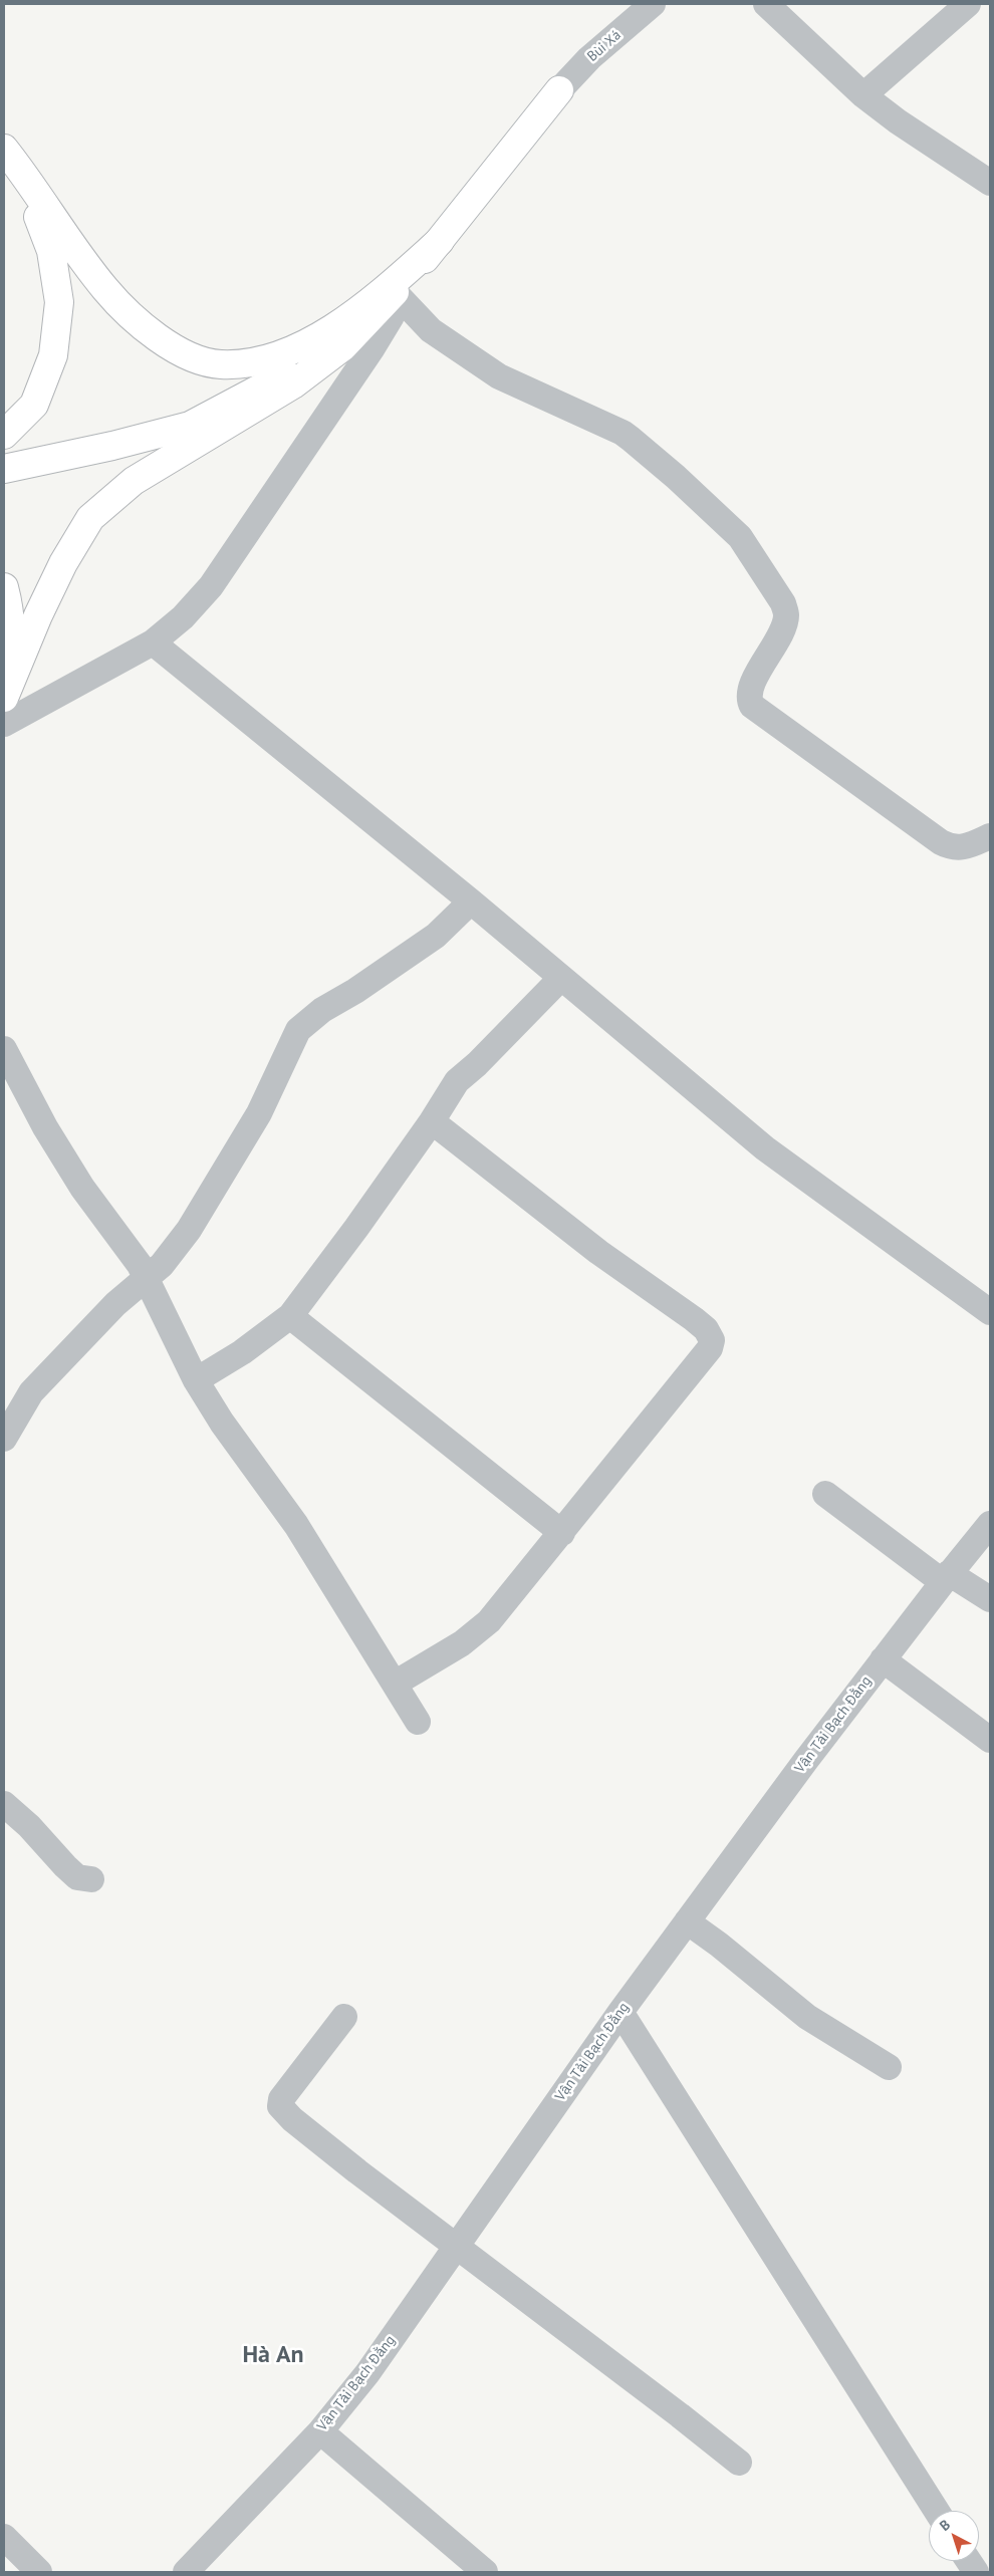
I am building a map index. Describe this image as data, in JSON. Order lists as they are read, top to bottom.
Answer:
{
  "streets": {
    "street": ["Bùi Xá", "Vận Tải Bạch Đằng"]
  },
  "districts": ["Hà An"],
  "north": "top left"
}
